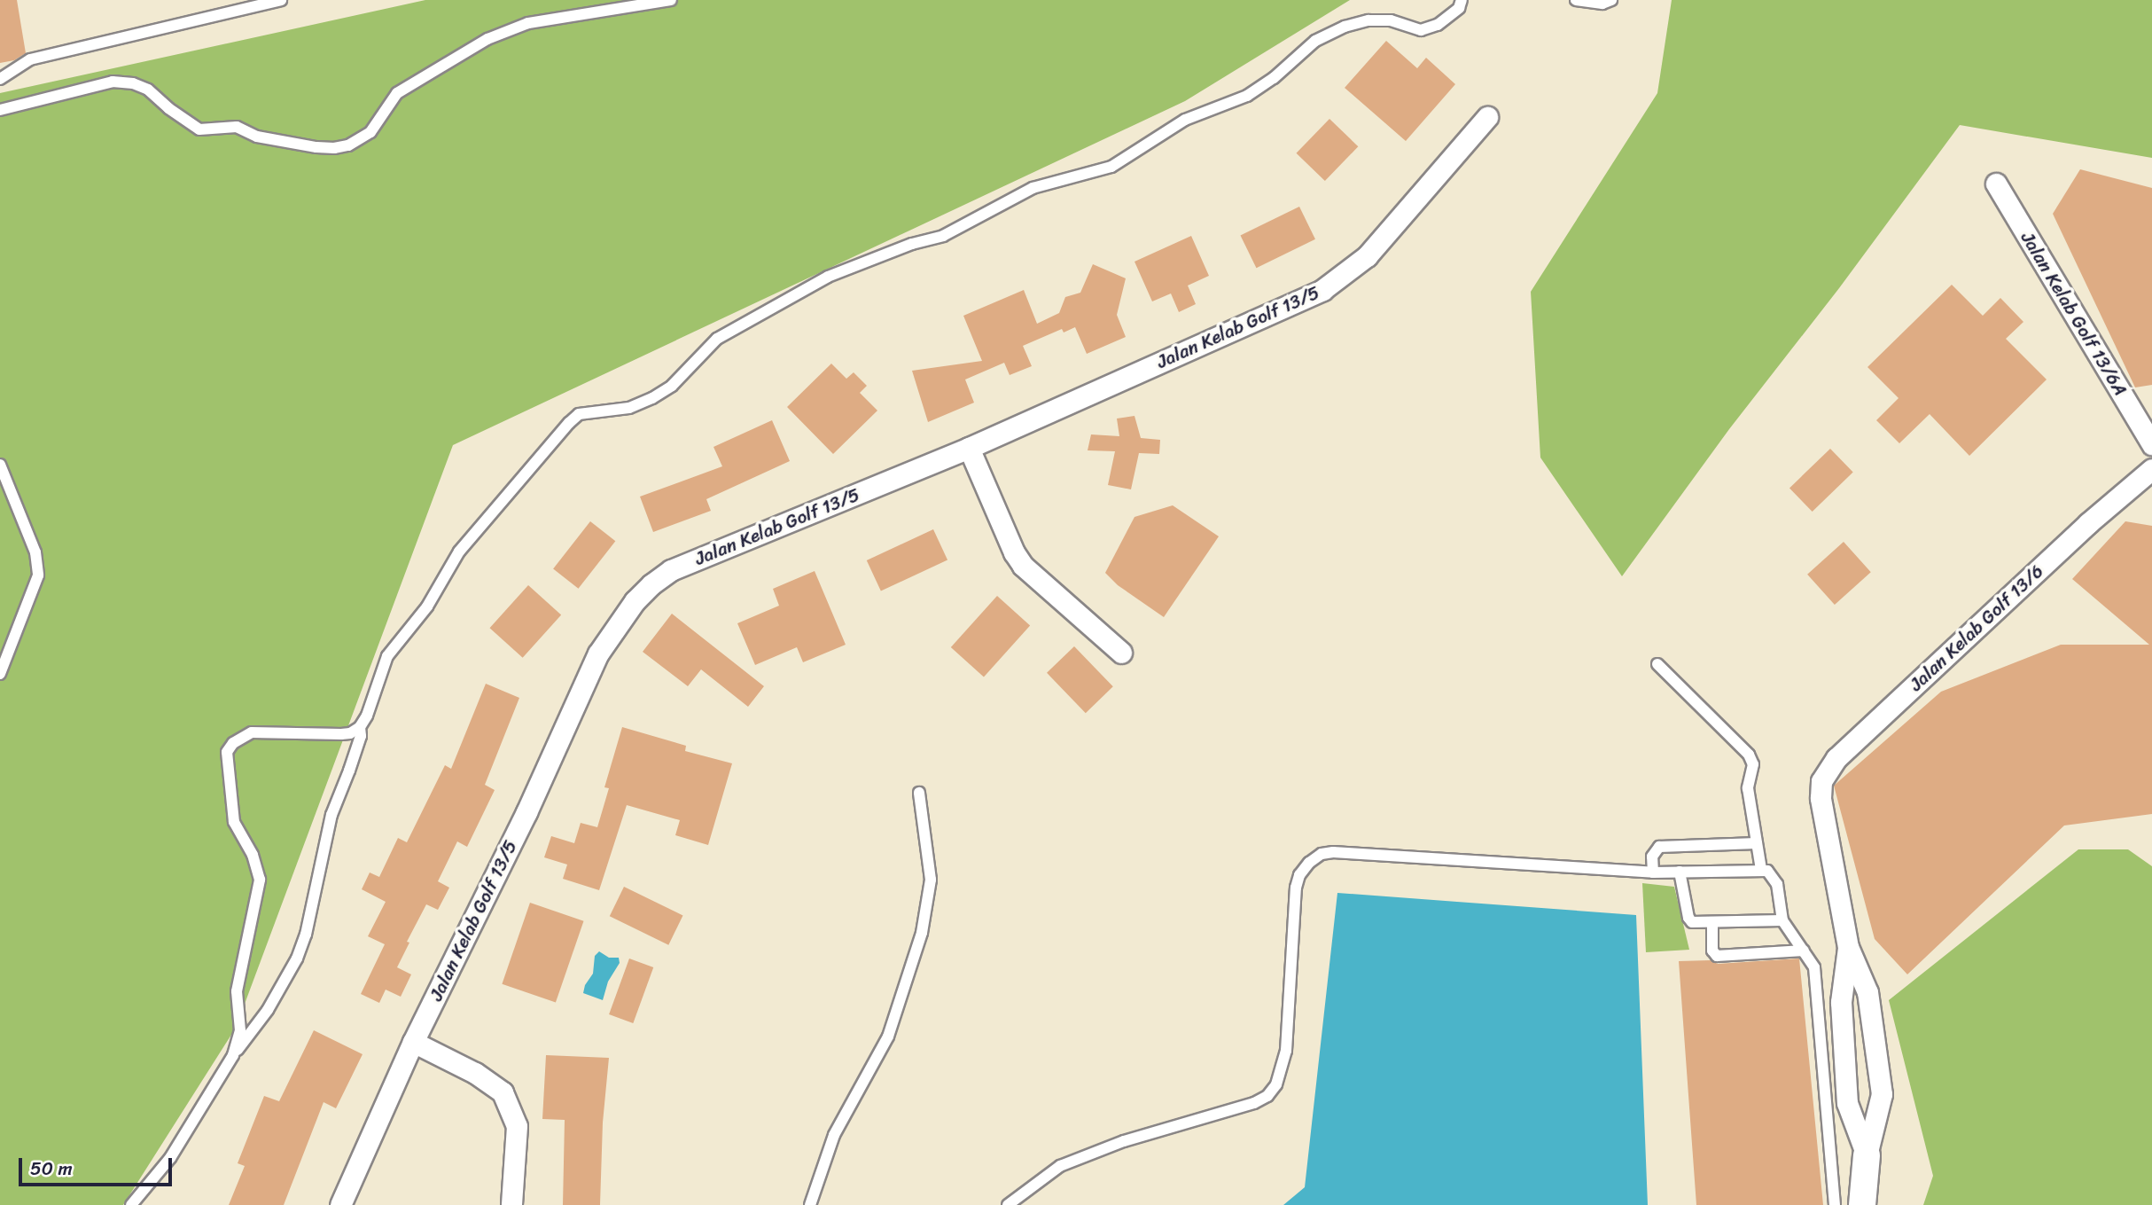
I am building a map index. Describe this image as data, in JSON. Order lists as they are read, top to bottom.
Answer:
{
  "streets": {
    "street": ["Jalan Kelab Golf 13/6A", "Jalan Kelab Golf 13/5", "Jalan Kelab Golf 13/6"]
  },
  "scale_bar": "50 m"
}
